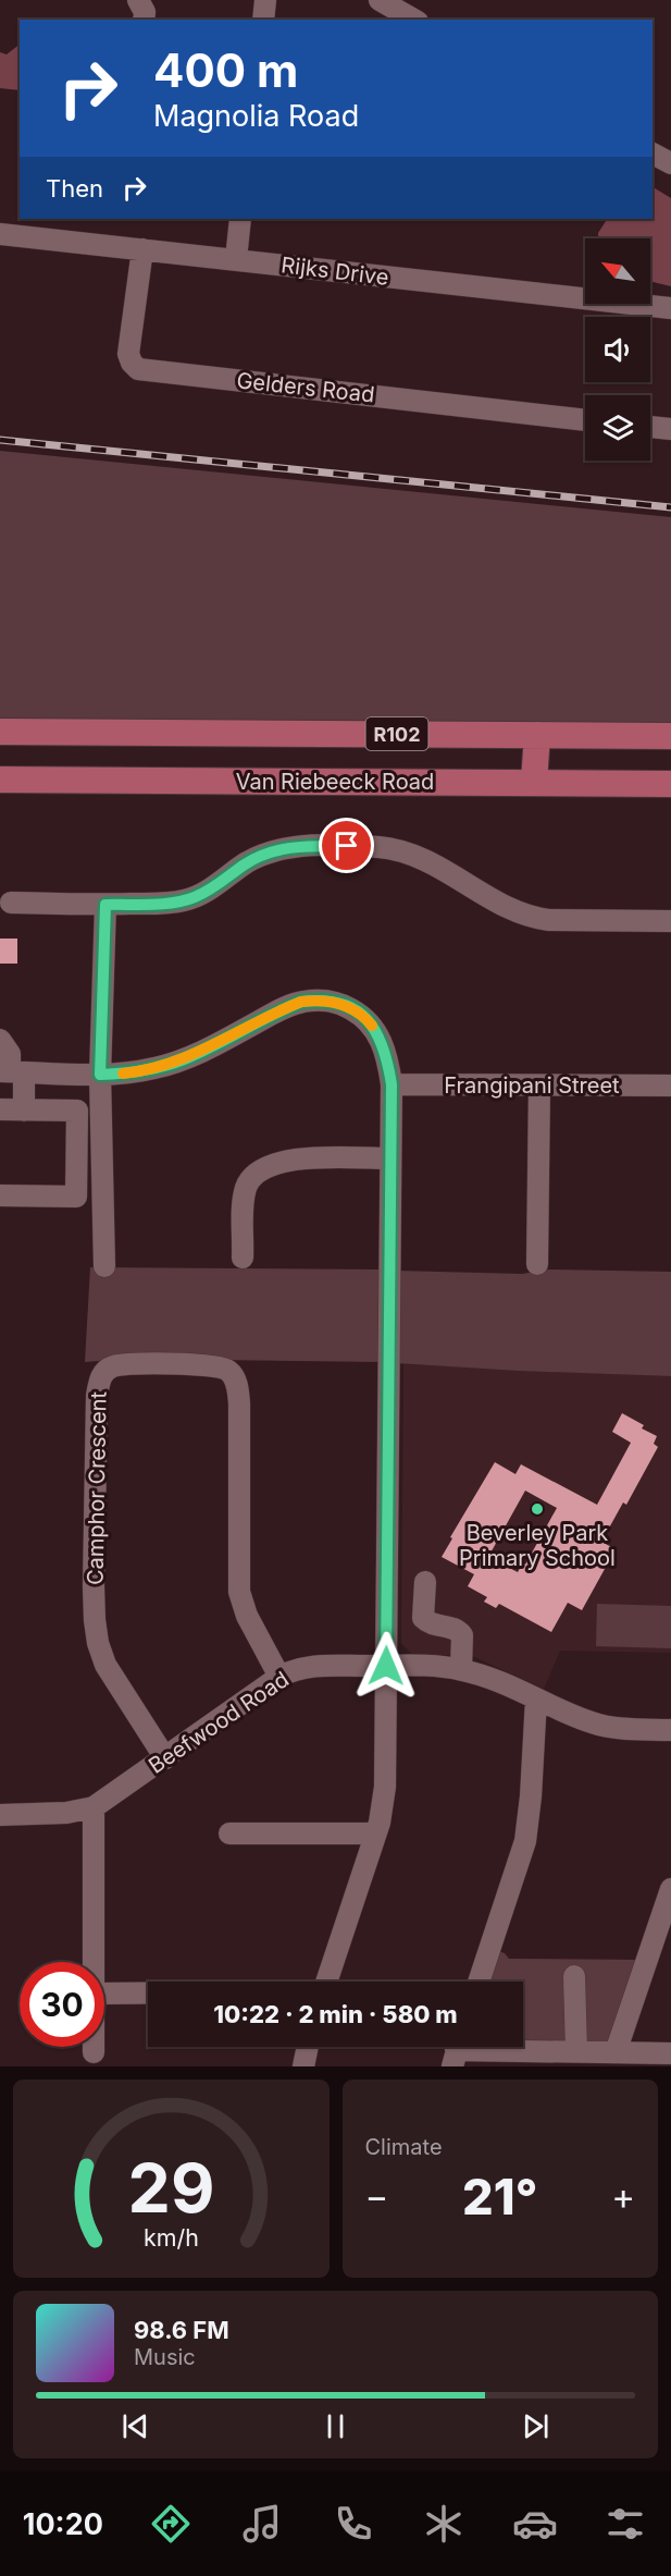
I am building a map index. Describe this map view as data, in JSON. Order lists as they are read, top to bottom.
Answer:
{
  "streets": {
    "main road": ["R102", "Van Riebeeck Road"],
    "street": [
      "Rijks Drive",
      "Gelders Road",
      "Frangipani Street",
      "Camphor Crescent",
      "Beefwood Road"
    ]
  },
  "crossings": [
    ["Rijks Drive", "Gelders Road"],
    ["Camphor Crescent", "Beefwood Road"]
  ],
  "places": ["Beverley Park Primary School"],
  "north": "top left",
  "page": {
    "turn": ["400 m", "Magnolia Road"],
    "then": "Then",
    "limit": "30",
    "trip": "10:22 · 2 min · 580 m",
    "tile": "Climate",
    "heat": ["−", "21°", "+"],
    "song": ["98.6 FM", "Music"],
    "tabs": "10:20",
    "gauge": ["29", "km/h"]
  }
}
